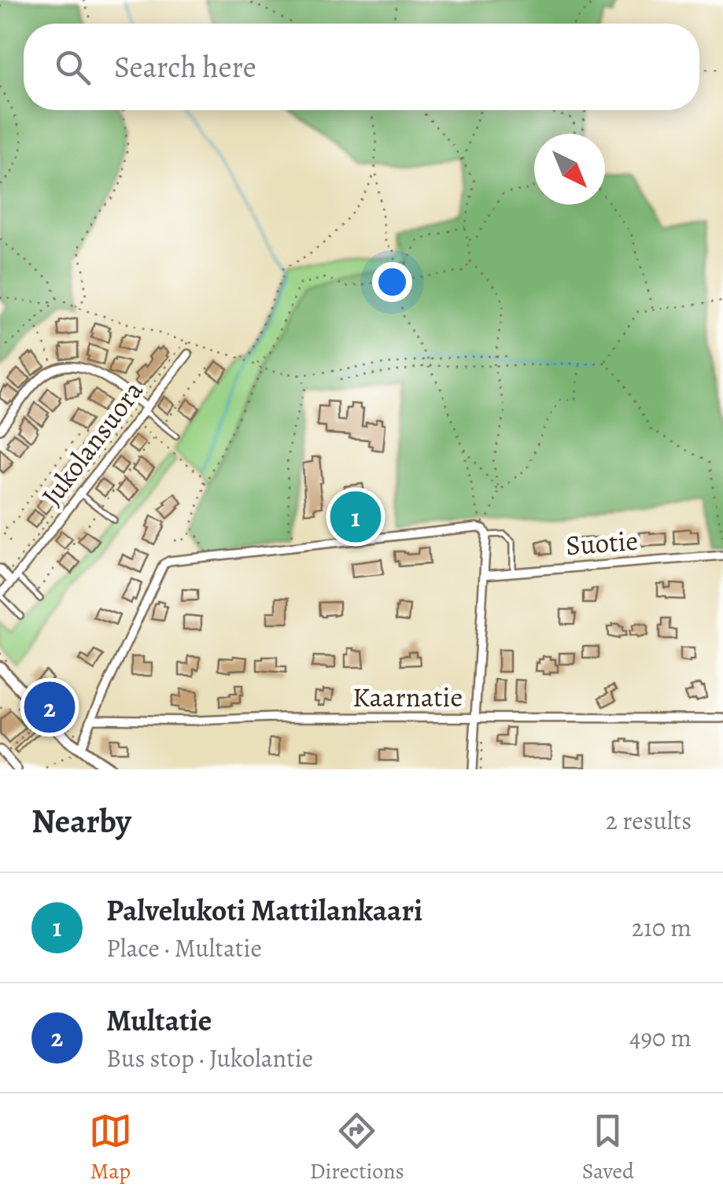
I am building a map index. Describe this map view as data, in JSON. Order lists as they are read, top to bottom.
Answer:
{
  "streets": {
    "street": ["Jukolansuora", "Suotie", "Kaarnatie"]
  },
  "north": "bottom right",
  "page": {
    "search": "Search here",
    "pins": ["1", "2"],
    "heading": ["Nearby", "2 results"],
    "list": [
      {
        "mark": "1",
        "name": "Palvelukoti Mattilankaari",
        "note": "Place · Multatie",
        "value": "210 m"
      },
      {
        "mark": "2",
        "name": "Multatie",
        "note": "Bus stop · Jukolantie",
        "value": "490 m"
      }
    ],
    "nav": ["Map", "Directions", "Saved"]
  }
}
